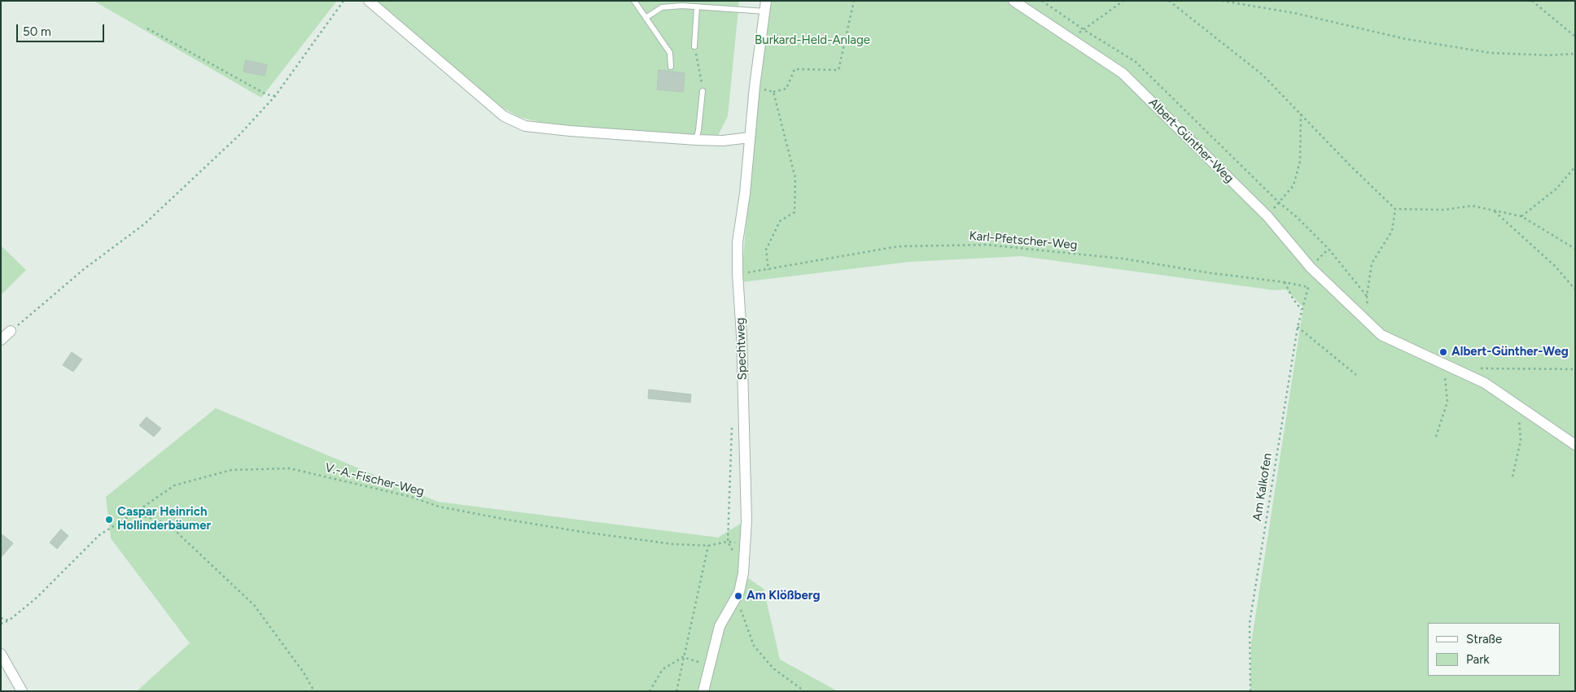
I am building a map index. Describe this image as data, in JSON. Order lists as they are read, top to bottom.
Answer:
{
  "streets": {
    "street": ["Albert-Günther-Weg", "Spechtweg"],
    "path": ["Karl-Pfetscher-Weg", "V.-A.-Fischer-Weg", "Am Kalkofen"]
  },
  "crossings": [
    ["Karl-Pfetscher-Weg", "Spechtweg"],
    ["Karl-Pfetscher-Weg", "Am Kalkofen"]
  ],
  "parks": ["Burkard-Held-Anlage"],
  "places": ["Albert-Günther-Weg", "Caspar Heinrich Hollinderbäumer", "Am Klößberg"],
  "legend": ["Straße", "Park"],
  "scale_bar": "50 m"
}
